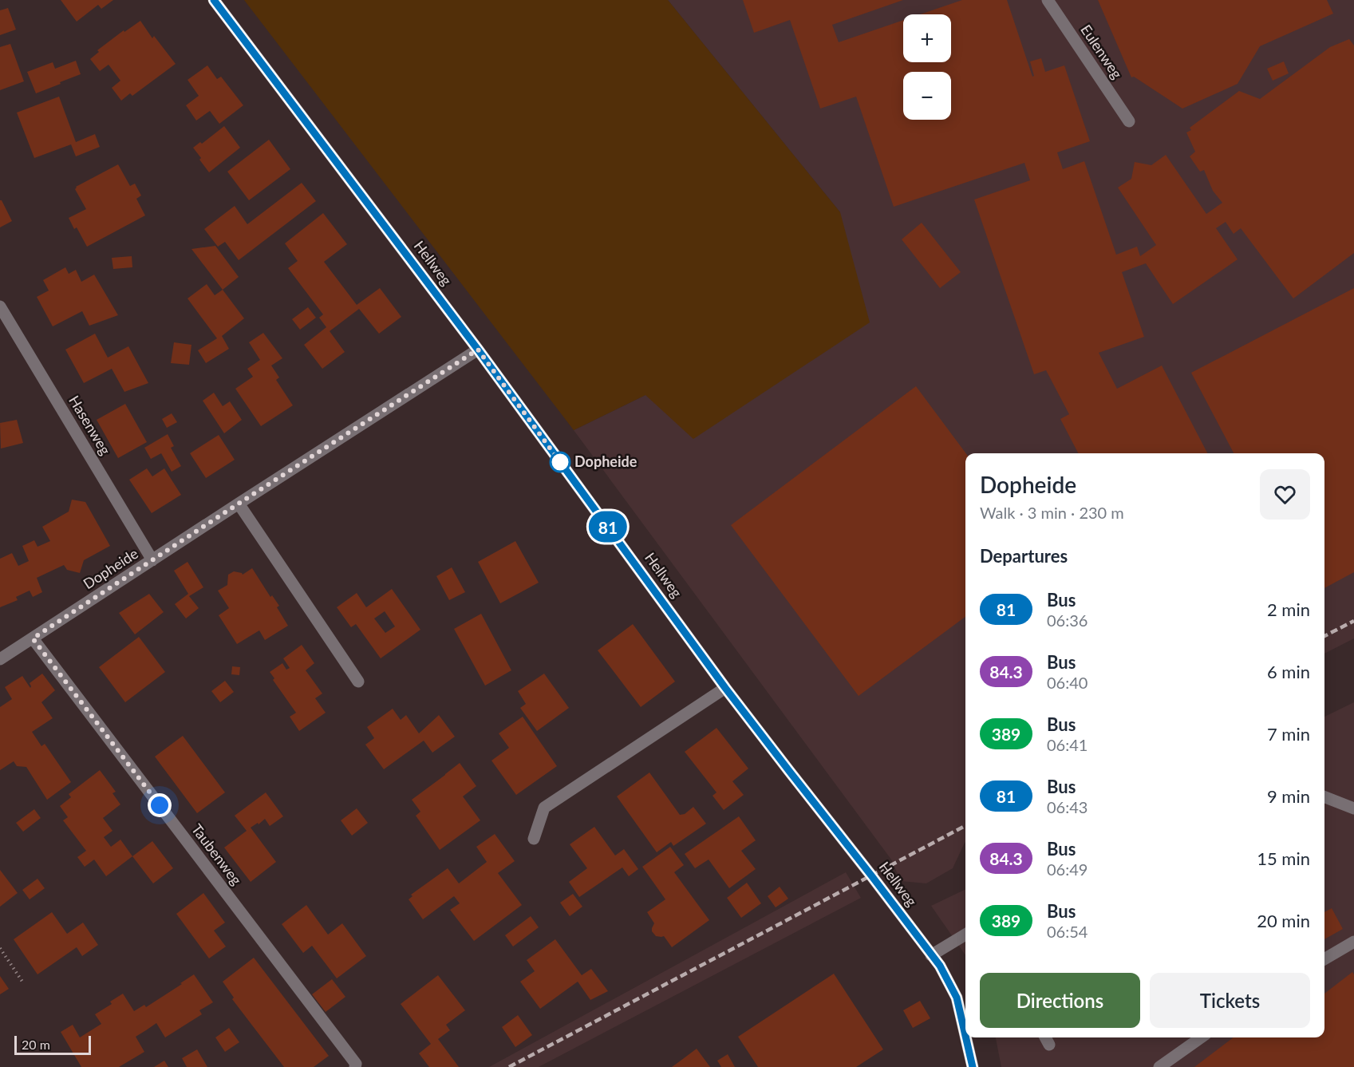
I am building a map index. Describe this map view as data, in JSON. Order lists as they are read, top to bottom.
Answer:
{
  "streets": {
    "street": [
      "Eulenweg",
      "Hellweg",
      "Hasenweg",
      "Dopheide",
      "Taubenweg"
    ]
  },
  "crossings": [
    ["Hellweg", "Dopheide"],
    ["Hasenweg", "Dopheide"],
    ["Dopheide", "Taubenweg"]
  ],
  "places": ["Dopheide"],
  "lines": ["bus line 81"],
  "scale_bar": "20 m",
  "page": {
    "on_map": "81",
    "map_buttons": ["+", "−"],
    "heading": [
      ["Dopheide", "Walk · 3 min · 230 m"],
      "Departures"
    ],
    "list": [
      {
        "mark": "81",
        "name": "Bus",
        "note": "06:36",
        "value": "2 min"
      },
      {
        "mark": "84.3",
        "name": "Bus",
        "note": "06:40",
        "value": "6 min"
      },
      {
        "mark": "389",
        "name": "Bus",
        "note": "06:41",
        "value": "7 min"
      },
      {
        "mark": "81",
        "name": "Bus",
        "note": "06:43",
        "value": "9 min"
      },
      {
        "mark": "84.3",
        "name": "Bus",
        "note": "06:49",
        "value": "15 min"
      },
      {
        "mark": "389",
        "name": "Bus",
        "note": "06:54",
        "value": "20 min"
      }
    ],
    "buttons": ["Directions", "Tickets"],
    "scale": "20 m"
  }
}
